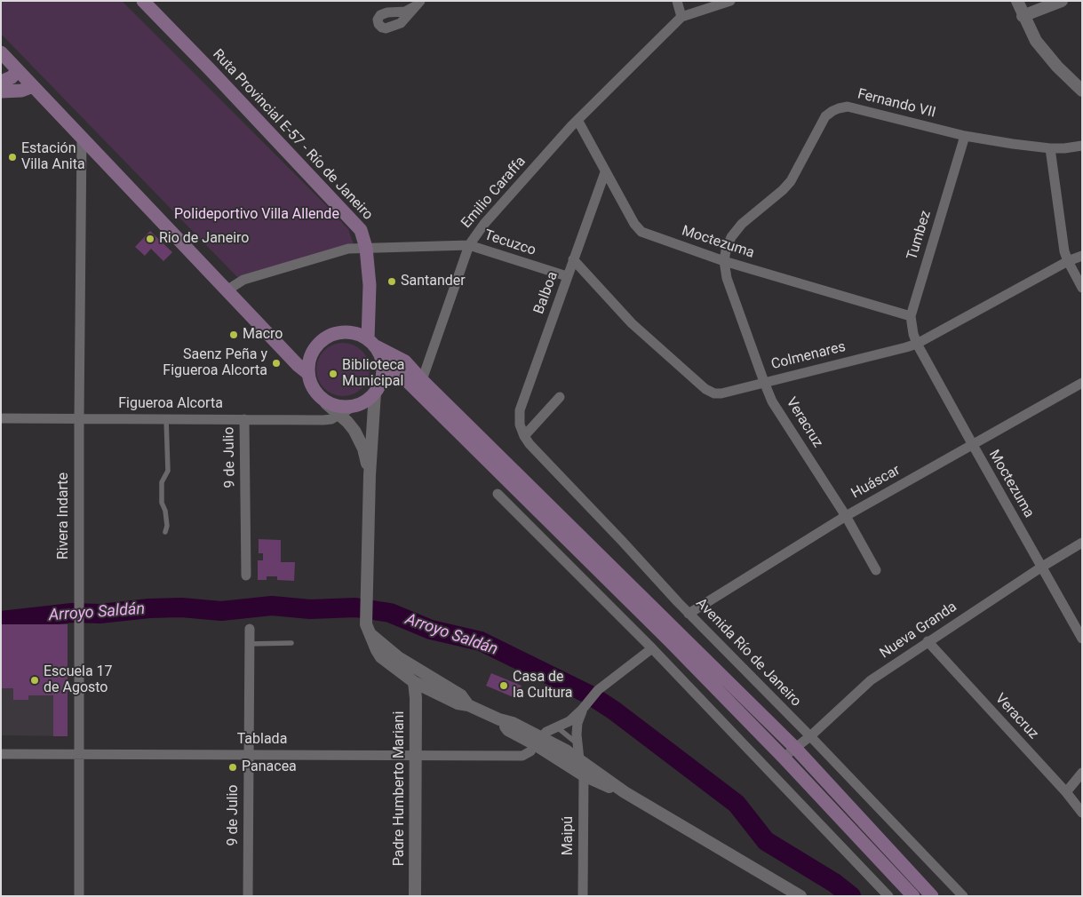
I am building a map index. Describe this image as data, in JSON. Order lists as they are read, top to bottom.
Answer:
{
  "streets": {
    "main road": ["Ruta Provincial E-57 - Río de Janeiro"],
    "street": [
      "Fernando VII",
      "Emilio Caraffa",
      "Tumbez",
      "Moctezuma",
      "Tecuzco",
      "Balboa",
      "Colmenares",
      "Figueroa Alcorta",
      "Veracruz",
      "9 de Julio",
      "Huáscar",
      "Rivera Indarte",
      "Nueva Granda",
      "Avenida Río de Janeiro",
      "Tablada",
      "Padre Humberto Mariani",
      "Maipú"
    ]
  },
  "crossings": [
    ["Fernando VII", "Tumbez"],
    ["Fernando VII", "Moctezuma"],
    ["Fernando VII", "Colmenares"],
    ["Fernando VII", "Veracruz"],
    ["Ruta Provincial E-57 - Río de Janeiro", "Emilio Caraffa"],
    ["Ruta Provincial E-57 - Río de Janeiro", "Figueroa Alcorta"],
    ["Emilio Caraffa", "Moctezuma"],
    ["Emilio Caraffa", "Tecuzco"],
    ["Tumbez", "Moctezuma"],
    ["Tumbez", "Colmenares"],
    ["Moctezuma", "Balboa"],
    ["Moctezuma", "Colmenares"],
    ["Moctezuma", "Huáscar"],
    ["Moctezuma", "Nueva Granda"],
    ["Tecuzco", "Balboa"],
    ["Balboa", "Colmenares"],
    ["Balboa", "Avenida Río de Janeiro"],
    ["Colmenares", "Veracruz"],
    ["Figueroa Alcorta", "9 de Julio"],
    ["Figueroa Alcorta", "Rivera Indarte"],
    ["Veracruz", "Huáscar"],
    ["Veracruz", "Nueva Granda"],
    ["9 de Julio", "Tablada"],
    ["Huáscar", "Avenida Río de Janeiro"],
    ["Rivera Indarte", "Tablada"],
    ["Nueva Granda", "Avenida Río de Janeiro"],
    ["Tablada", "Padre Humberto Mariani"]
  ],
  "water": ["Arroyo Saldán"],
  "parks": ["Polideportivo Villa Allende"],
  "places": [
    "Estación Villa Anita",
    "Rio de Janeiro",
    "Santander",
    "Macro",
    "Saenz Peña y Figueroa Alcorta",
    "Biblioteca Municipal",
    "Escuela 17 de Agosto",
    "Casa de la Cultura",
    "Panacea"
  ]
}
